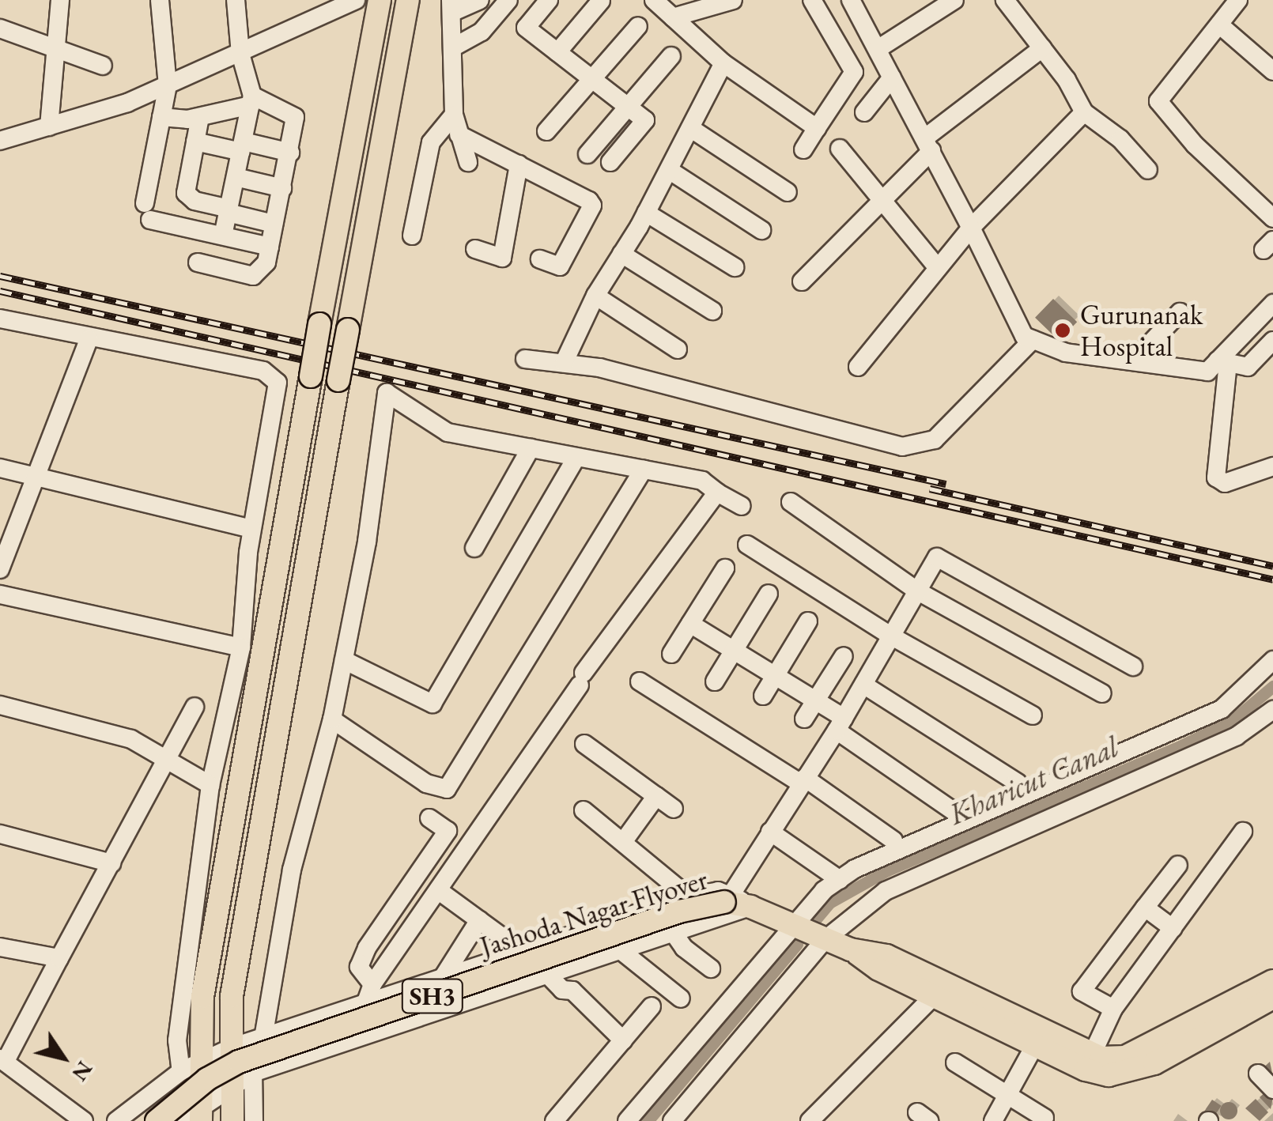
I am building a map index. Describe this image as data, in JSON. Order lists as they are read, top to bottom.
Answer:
{
  "streets": {
    "main road": ["Jashoda Nagar Flyover", "SH3"]
  },
  "crossings": [
    ["Jashoda Nagar Flyover", "SH3"]
  ],
  "water": ["Kharicut Canal"],
  "places": ["Gurunanak Hospital"],
  "north": "bottom right"
}
